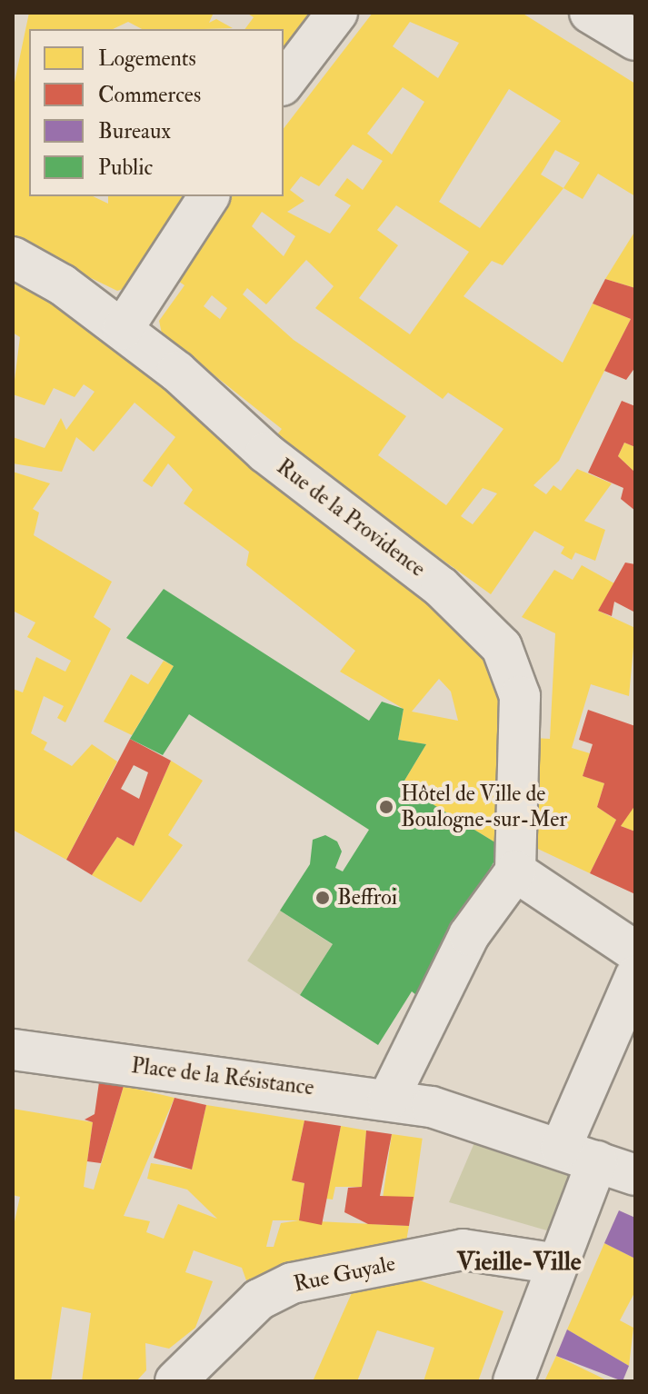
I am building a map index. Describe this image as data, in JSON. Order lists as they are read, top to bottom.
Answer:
{
  "streets": {
    "street": ["Rue de la Providence", "Place de la Résistance", "Rue Guyale"]
  },
  "districts": ["Vieille-Ville"],
  "places": ["Hôtel de Ville de Boulogne-sur-Mer", "Beffroi"],
  "legend": [
    "Logements",
    "Commerces",
    "Bureaux",
    "Public"
  ]
}
